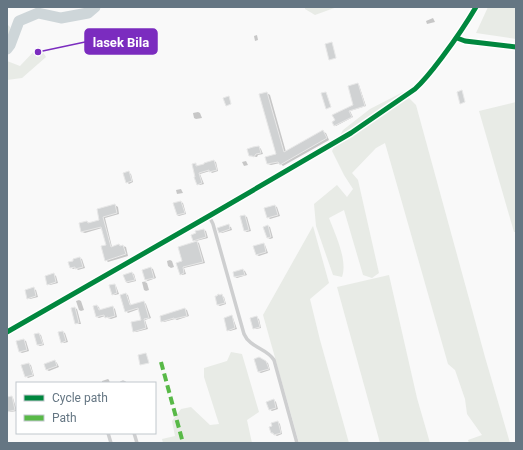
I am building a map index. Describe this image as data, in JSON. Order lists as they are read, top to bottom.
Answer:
{
  "places": ["lasek Bila"],
  "legend": ["Cycle path", "Path"]
}
